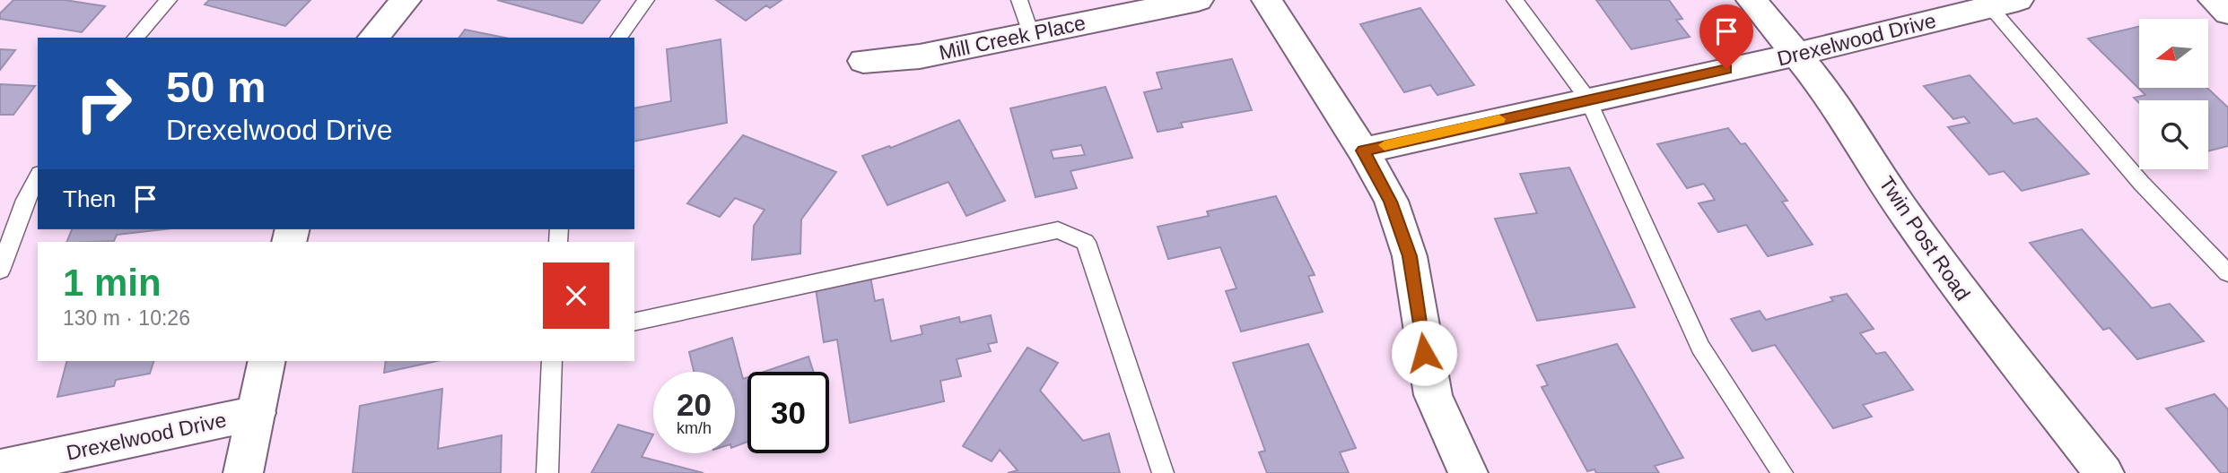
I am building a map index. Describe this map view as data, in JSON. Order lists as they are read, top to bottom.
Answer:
{
  "streets": {
    "street": ["Mill Creek Place", "Drexelwood Drive", "Twin Post Road"]
  },
  "crossings": [
    ["Drexelwood Drive", "Twin Post Road"]
  ],
  "north": "left",
  "page": {
    "turn": ["50 m", "Drexelwood Drive"],
    "then": "Then",
    "heading": ["1 min", "130 m · 10:26"],
    "speed": "20 km/h",
    "limit": "30"
  }
}
